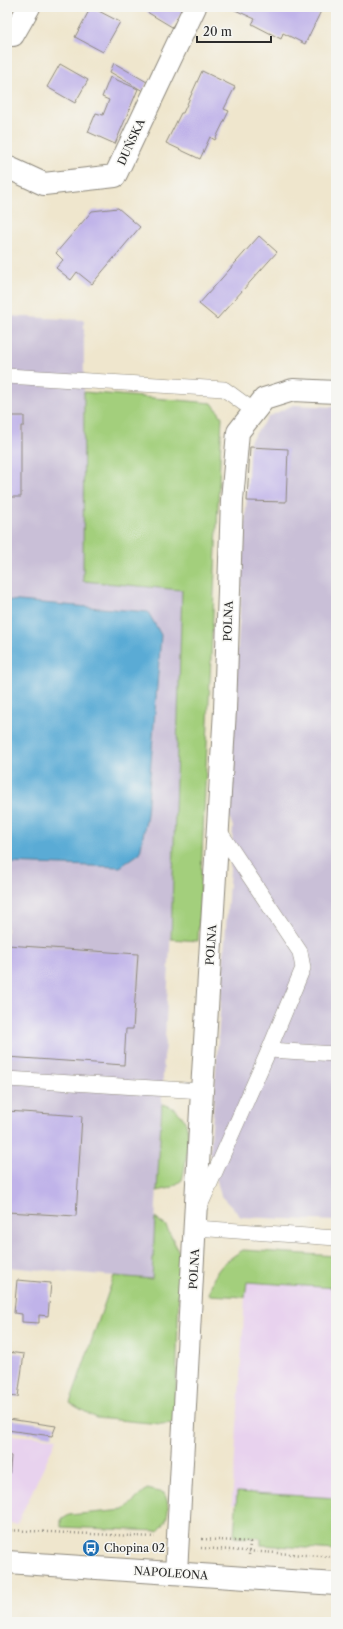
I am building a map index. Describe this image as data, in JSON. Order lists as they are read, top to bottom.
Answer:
{
  "streets": {
    "street": ["DUŃSKA", "POLNA", "NAPOLEONA"]
  },
  "crossings": [
    ["POLNA", "NAPOLEONA"]
  ],
  "places": {
    "bus stop": ["Chopina 02"]
  },
  "scale_bar": "20 m"
}
